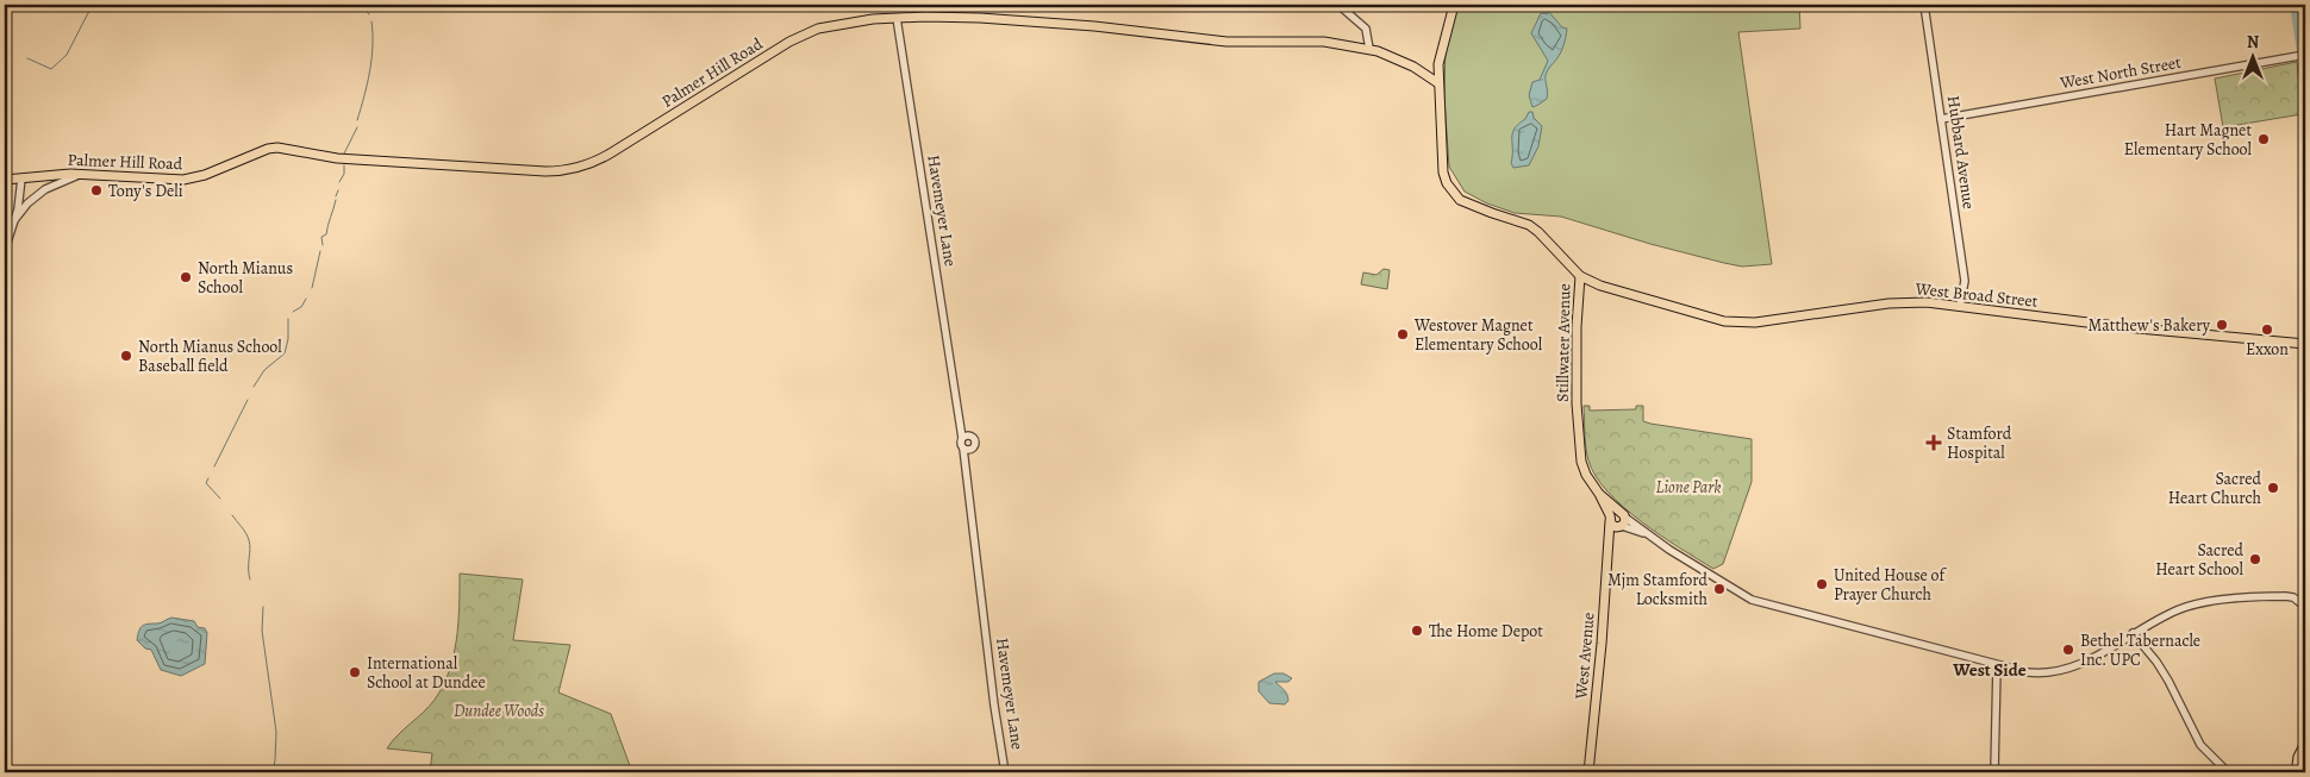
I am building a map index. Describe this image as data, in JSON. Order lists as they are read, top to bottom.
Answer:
{
  "streets": {
    "main road": [
      "Palmer Hill Road",
      "West Broad Street",
      "Stillwater Avenue",
      "West Avenue"
    ],
    "street": ["West North Street", "Hubbard Avenue", "Havemeyer Lane"]
  },
  "crossings": [
    ["Palmer Hill Road", "Havemeyer Lane"],
    ["Palmer Hill Road", "Stillwater Avenue"],
    ["West North Street", "Hubbard Avenue"],
    ["Hubbard Avenue", "West Broad Street"],
    ["West Broad Street", "Stillwater Avenue"],
    ["Stillwater Avenue", "West Avenue"]
  ],
  "districts": ["West Side"],
  "parks": ["Lione Park", "Dundee Woods"],
  "places": {
    "other": [
      "Hart Magnet Elementary School",
      "Tony's Deli",
      "North Mianus School",
      "Matthew's Bakery",
      "Exxon",
      "Westover Magnet Elementary School",
      "North Mianus School Baseball field",
      "Sacred Heart Church",
      "Sacred Heart School",
      "United House of Prayer Church",
      "Mjm Stamford Locksmith",
      "The Home Depot",
      "Bethel Tabernacle Inc. UPC",
      "International School at Dundee"
    ],
    "health": ["Stamford Hospital"]
  },
  "north": "top"
}
